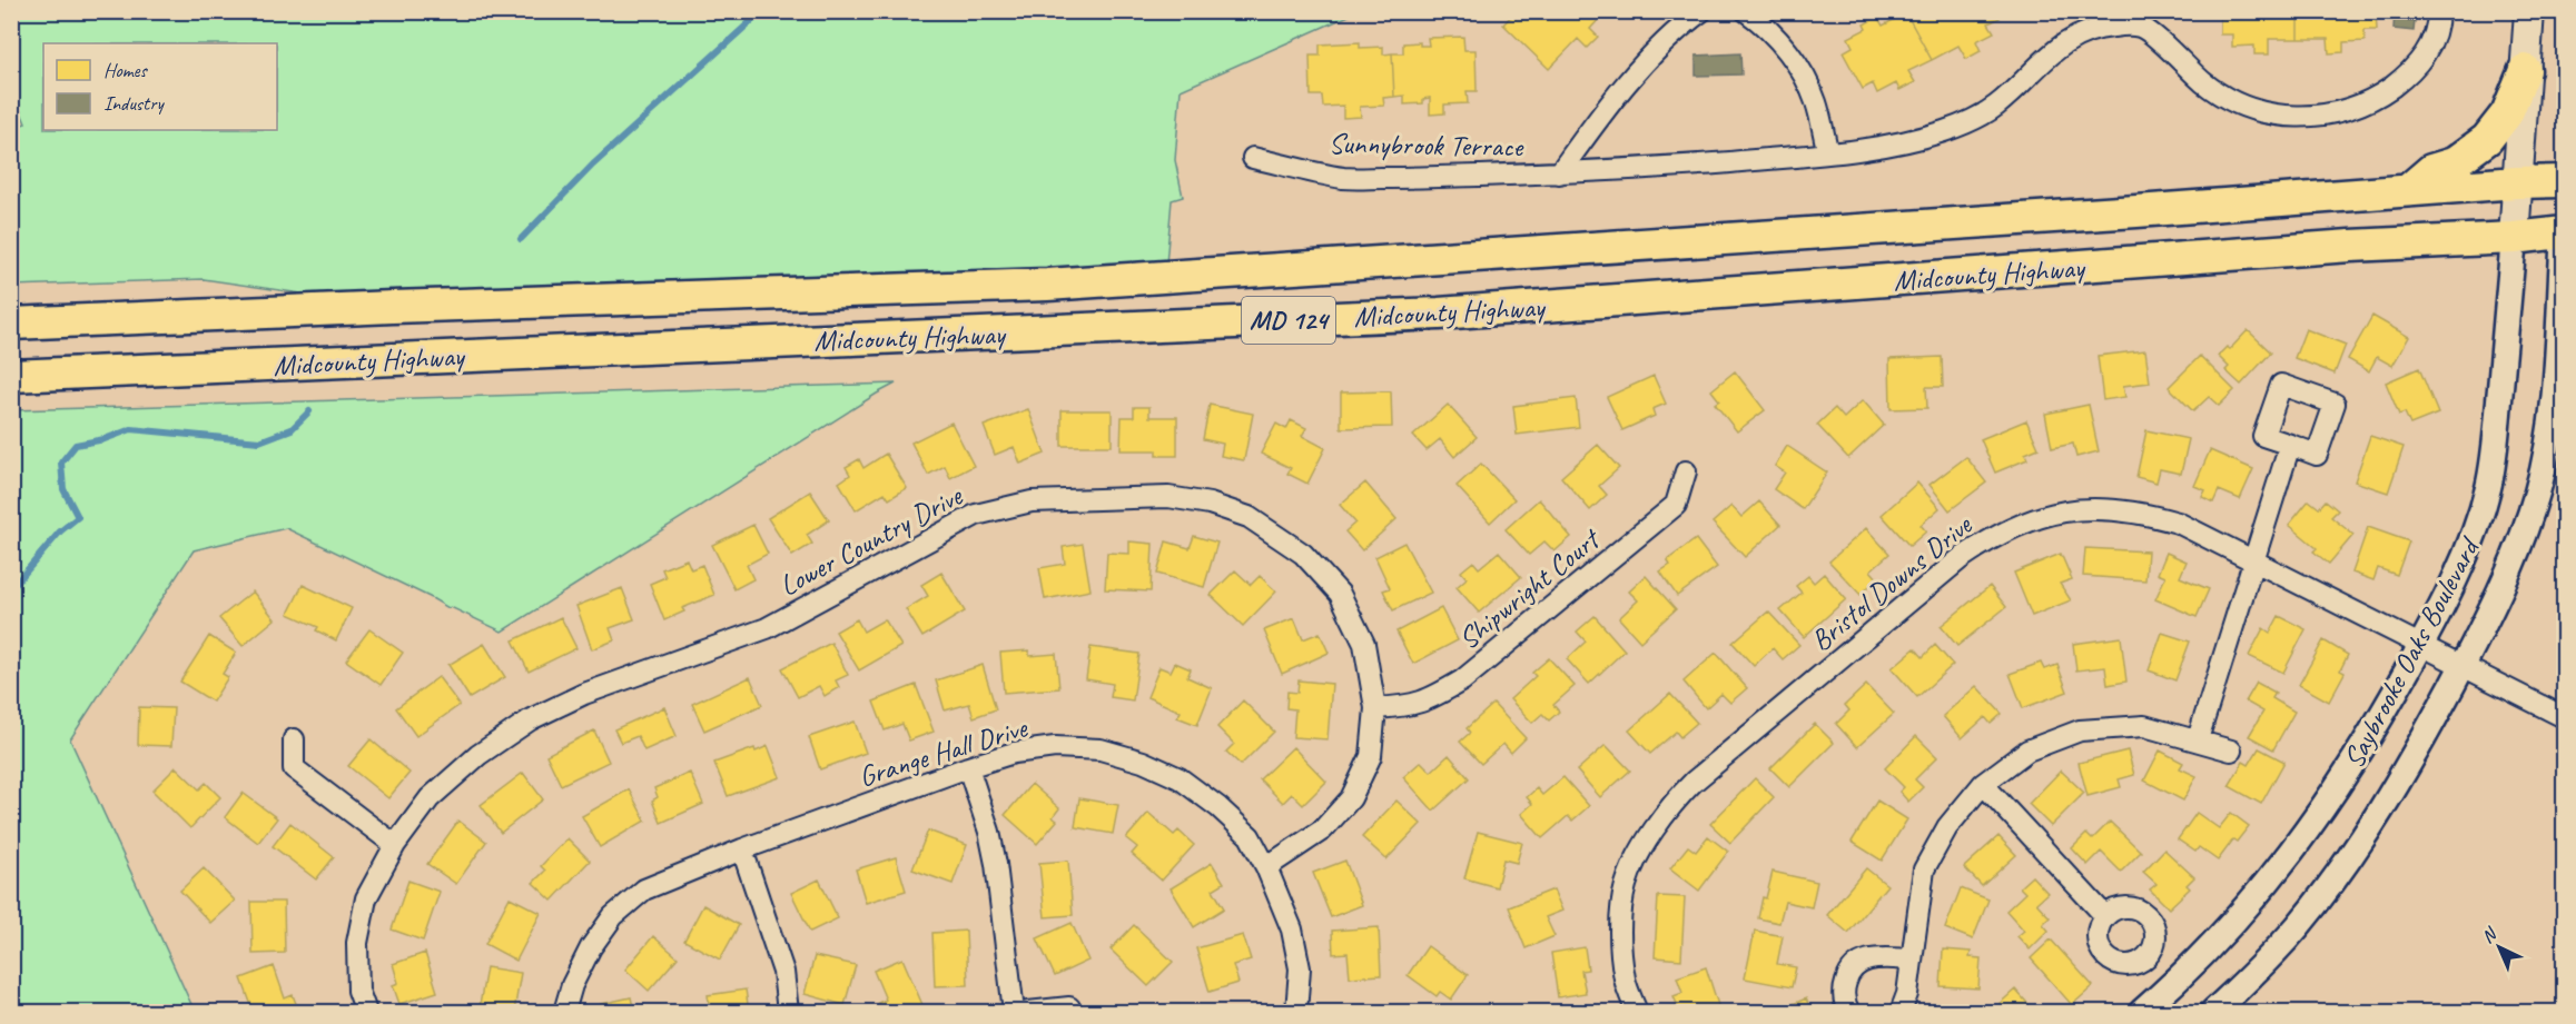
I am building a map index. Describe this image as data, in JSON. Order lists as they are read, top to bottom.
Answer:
{
  "streets": {
    "main road": ["Midcounty Highway", "MD 124", "Saybrooke Oaks Boulevard"],
    "street": [
      "Sunnybrook Terrace",
      "Lower Country Drive",
      "Bristol Downs Drive",
      "Shipwright Court",
      "Grange Hall Drive"
    ]
  },
  "crossings": [
    ["Midcounty Highway", "Saybrooke Oaks Boulevard"],
    ["Lower Country Drive", "Shipwright Court"],
    ["Lower Country Drive", "Grange Hall Drive"],
    ["Bristol Downs Drive", "Saybrooke Oaks Boulevard"]
  ],
  "legend": ["Homes", "Industry"],
  "north": "top left"
}
